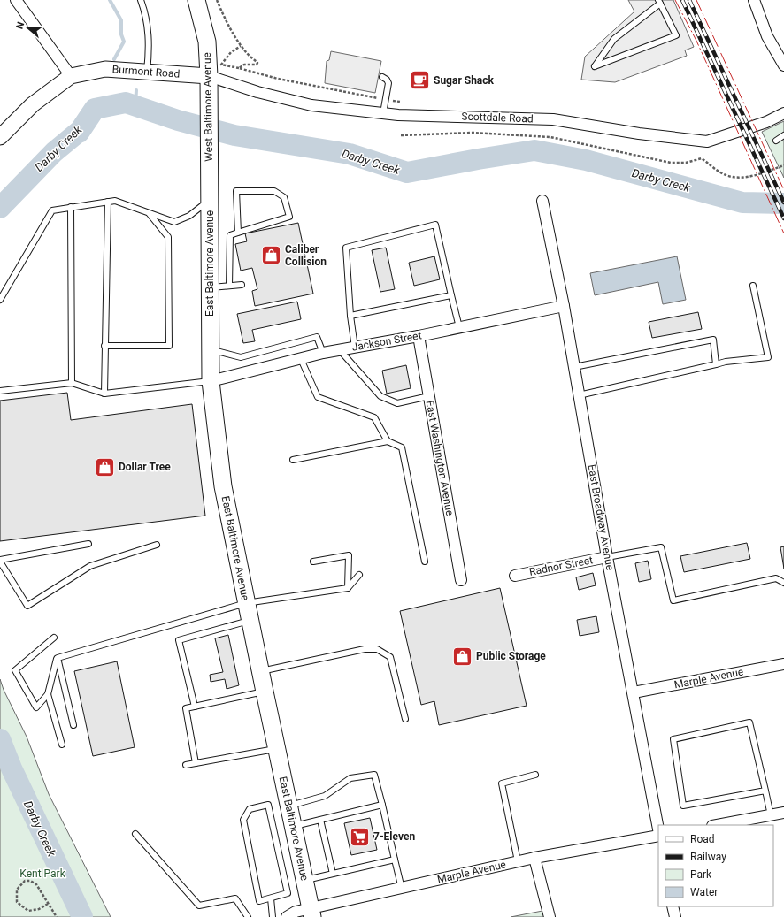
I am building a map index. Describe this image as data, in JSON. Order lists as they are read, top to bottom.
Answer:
{
  "streets": {
    "main road": ["West Baltimore Avenue", "East Baltimore Avenue"],
    "street": [
      "Burmont Road",
      "Scottdale Road",
      "Jackson Street",
      "East Washington Avenue",
      "East Broadway Avenue",
      "Radnor Street",
      "Marple Avenue"
    ]
  },
  "crossings": [
    ["Burmont Road", "West Baltimore Avenue"],
    ["Burmont Road", "Scottdale Road"],
    ["West Baltimore Avenue", "Scottdale Road"],
    ["West Baltimore Avenue", "East Baltimore Avenue"],
    ["East Baltimore Avenue", "Jackson Street"],
    ["East Baltimore Avenue", "Marple Avenue"],
    ["Jackson Street", "East Washington Avenue"],
    ["Jackson Street", "East Broadway Avenue"],
    ["East Broadway Avenue", "Radnor Street"],
    ["East Broadway Avenue", "Marple Avenue"]
  ],
  "water": ["Darby Creek"],
  "parks": ["Kent Park"],
  "places": {
    "cafe": ["Sugar Shack"],
    "shop": ["Caliber Collision", "Dollar Tree", "Public Storage"],
    "supermarket": ["7-Eleven"]
  },
  "legend": [
    "Road",
    "Railway",
    "Park",
    "Water"
  ],
  "north": "left"
}
